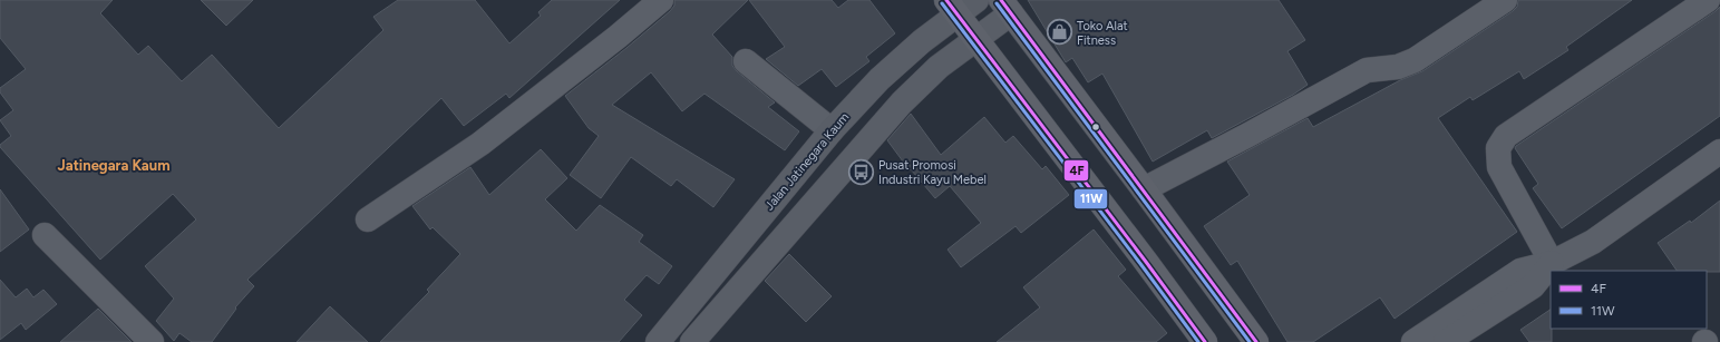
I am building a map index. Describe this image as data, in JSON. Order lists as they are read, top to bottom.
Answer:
{
  "streets": {
    "street": ["Jalan Jatinegara Kaum"]
  },
  "districts": ["Jatinegara Kaum"],
  "places": {
    "shop": ["Toko Alat Fitness"],
    "bus stop": ["Pusat Promosi Industri Kayu Mebel"]
  },
  "lines": ["transit line 4F", "transit line 11W"],
  "legend": ["4F", "11W"]
}
